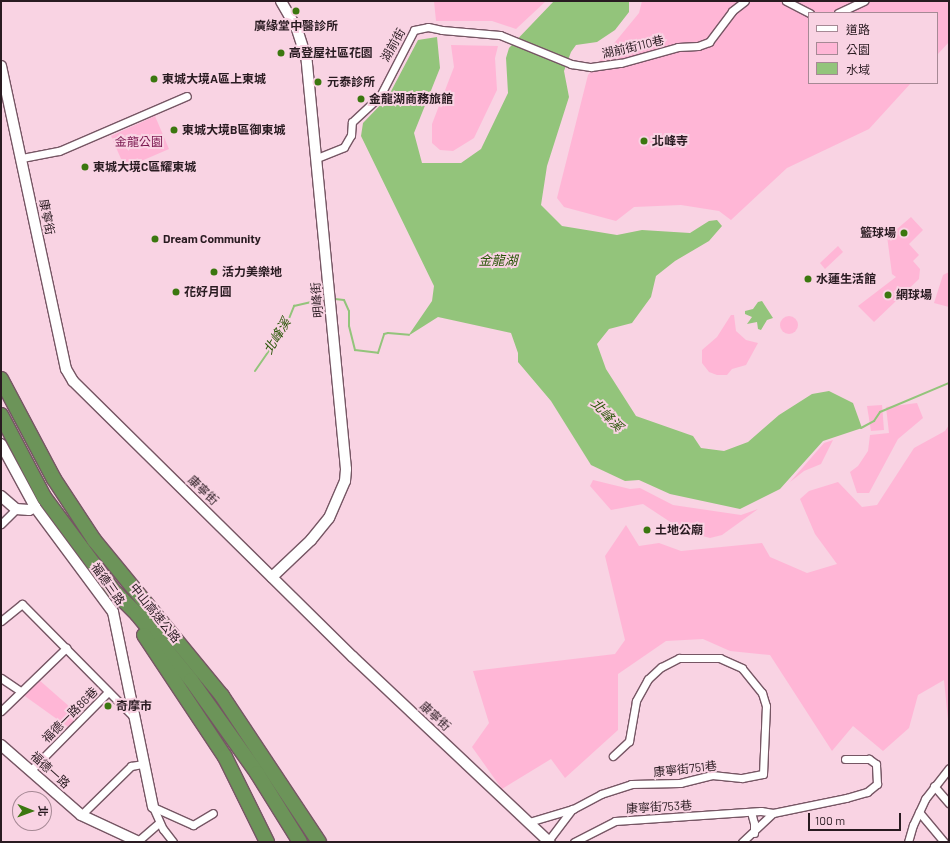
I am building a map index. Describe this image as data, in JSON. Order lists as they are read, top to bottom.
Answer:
{
  "streets": {
    "highway": ["中山高速公路"],
    "street": [
      "湖前街",
      "湖前街110巷",
      "康寧街",
      "明峰街",
      "福德三路",
      "福德一路86巷",
      "康寧街751巷",
      "福德一路",
      "康寧街753巷"
    ]
  },
  "crossings": [
    ["湖前街", "湖前街110巷"],
    ["湖前街", "明峰街"],
    ["康寧街", "明峰街"],
    ["康寧街", "康寧街751巷"],
    ["福德三路", "福德一路86巷"],
    ["福德一路86巷", "福德一路"]
  ],
  "water": ["金龍湖", "北峰溪"],
  "parks": ["金龍公園"],
  "places": [
    "廣緣堂中醫診所",
    "高登屋社區花園",
    "東城大境A區上東城",
    "元泰診所",
    "金龍湖商務旅館",
    "東城大境B區御東城",
    "北峰寺",
    "東城大境C區耀東城",
    "籃球場",
    "Dream Community",
    "活力美樂地",
    "水蓮生活館",
    "花好月圓",
    "網球場",
    "土地公廟",
    "奇摩市"
  ],
  "legend": ["道路", "公園", "水域"],
  "scale_bar": "100 m",
  "north": "right"
}
